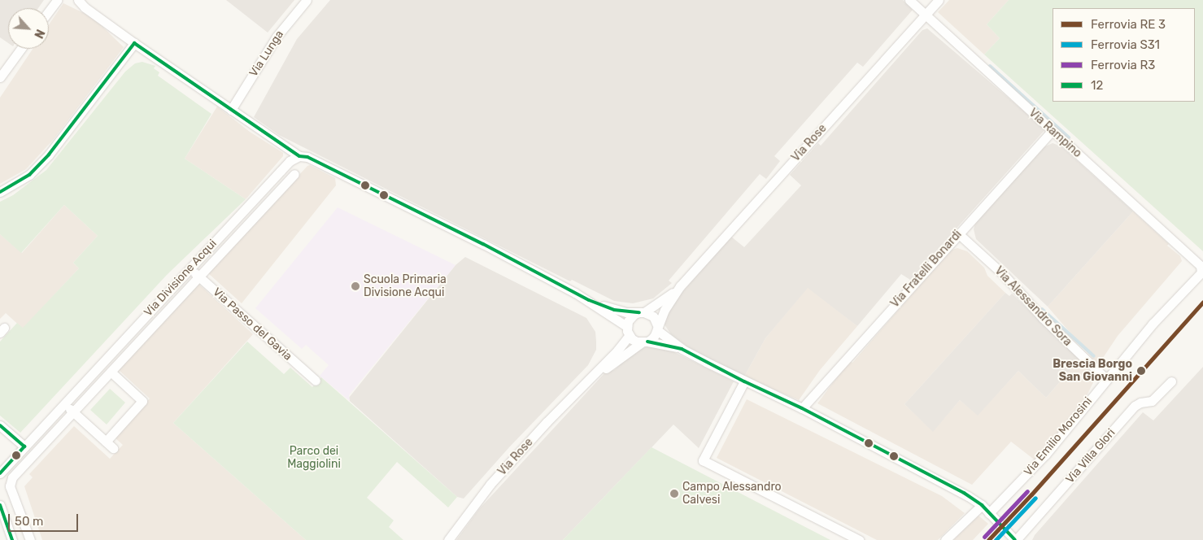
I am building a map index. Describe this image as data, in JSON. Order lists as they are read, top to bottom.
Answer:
{
  "streets": {
    "street": [
      "Via Lunga",
      "Via Rampino",
      "Via Rose",
      "Via Fratelli Bonardi",
      "Via Divisione Acqui",
      "Via Alessandro Sora",
      "Via Passo del Gavia",
      "Via Emilio Morosini",
      "Via Villa Glori"
    ]
  },
  "crossings": [
    ["Via Rampino", "Via Rose"],
    ["Via Rampino", "Via Fratelli Bonardi"],
    ["Via Rampino", "Via Emilio Morosini"],
    ["Via Rose", "Via Villa Glori"],
    ["Via Fratelli Bonardi", "Via Alessandro Sora"],
    ["Via Fratelli Bonardi", "Via Villa Glori"],
    ["Via Divisione Acqui", "Via Passo del Gavia"],
    ["Via Alessandro Sora", "Via Emilio Morosini"],
    ["Via Emilio Morosini", "Via Villa Glori"]
  ],
  "parks": ["Parco dei Maggiolini"],
  "places": ["Scuola Primaria Divisione Acqui", "Brescia Borgo San Giovanni", "Campo Alessandro Calvesi"],
  "lines": ["transit line 12", "rail line R3", "rail line S31"],
  "legend": [
    "Ferrovia RE 3",
    "Ferrovia S31",
    "Ferrovia R3",
    "12"
  ],
  "scale_bar": "50 m",
  "north": "bottom right"
}
